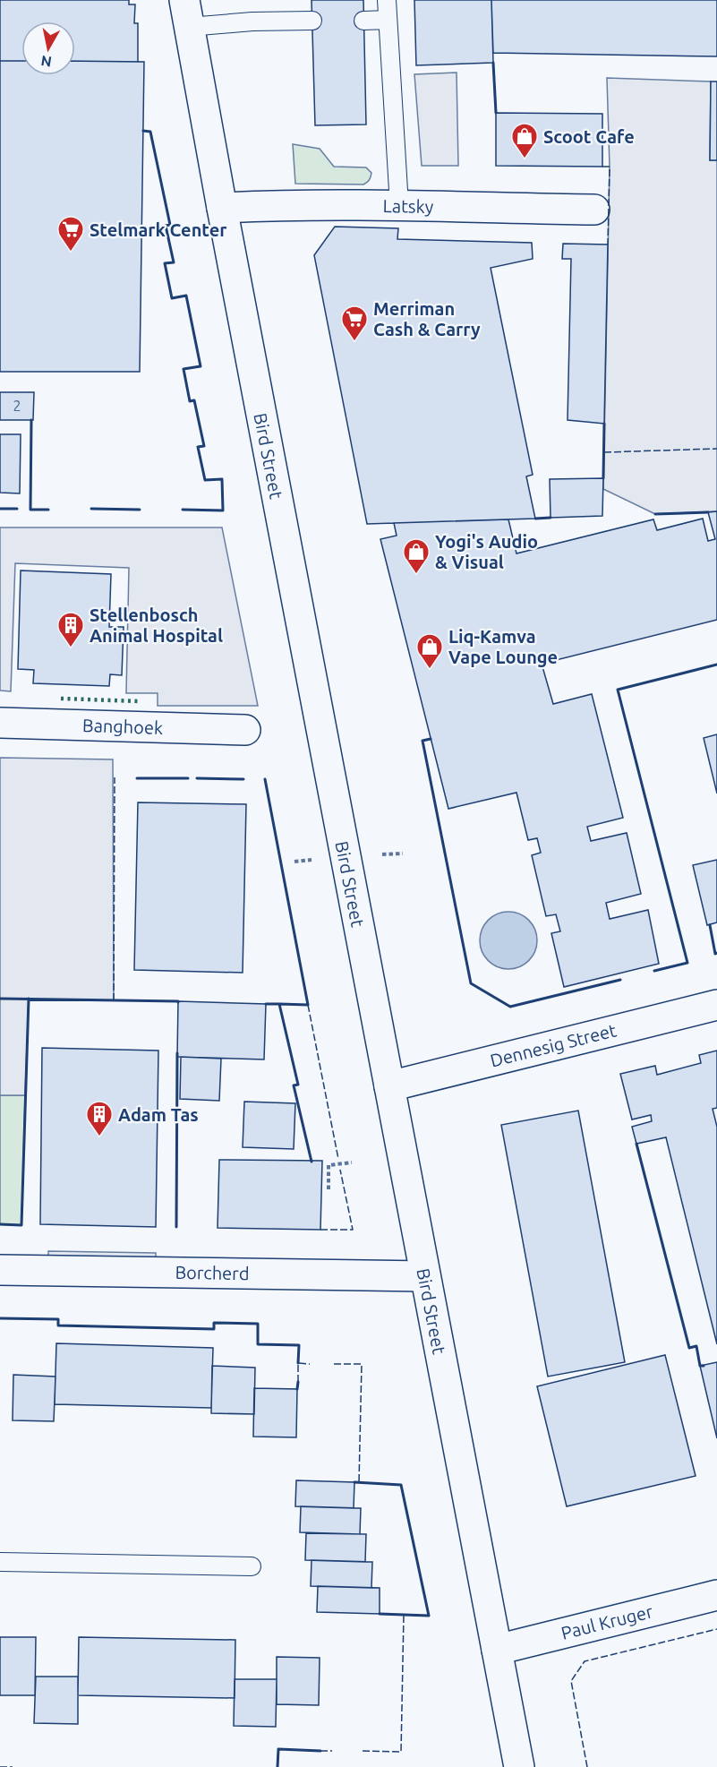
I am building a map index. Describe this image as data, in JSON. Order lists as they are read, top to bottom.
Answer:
{
  "streets": {
    "street": [
      "Latsky",
      "Bird Street",
      "Banghoek",
      "Dennesig Street",
      "Borcherd",
      "Paul Kruger"
    ]
  },
  "crossings": [
    ["Latsky", "Bird Street"],
    ["Bird Street", "Dennesig Street"],
    ["Bird Street", "Borcherd"],
    ["Bird Street", "Paul Kruger"]
  ],
  "places": {
    "shop": ["Scoot Cafe", "Yogi's Audio & Visual", "Liq-Kamva Vape Lounge"],
    "supermarket": ["Stelmark Center", "Merriman Cash & Carry"],
    "building": ["Stellenbosch Animal Hospital", "Adam Tas"]
  },
  "house_numbers": ["2"],
  "north": "bottom"
}
